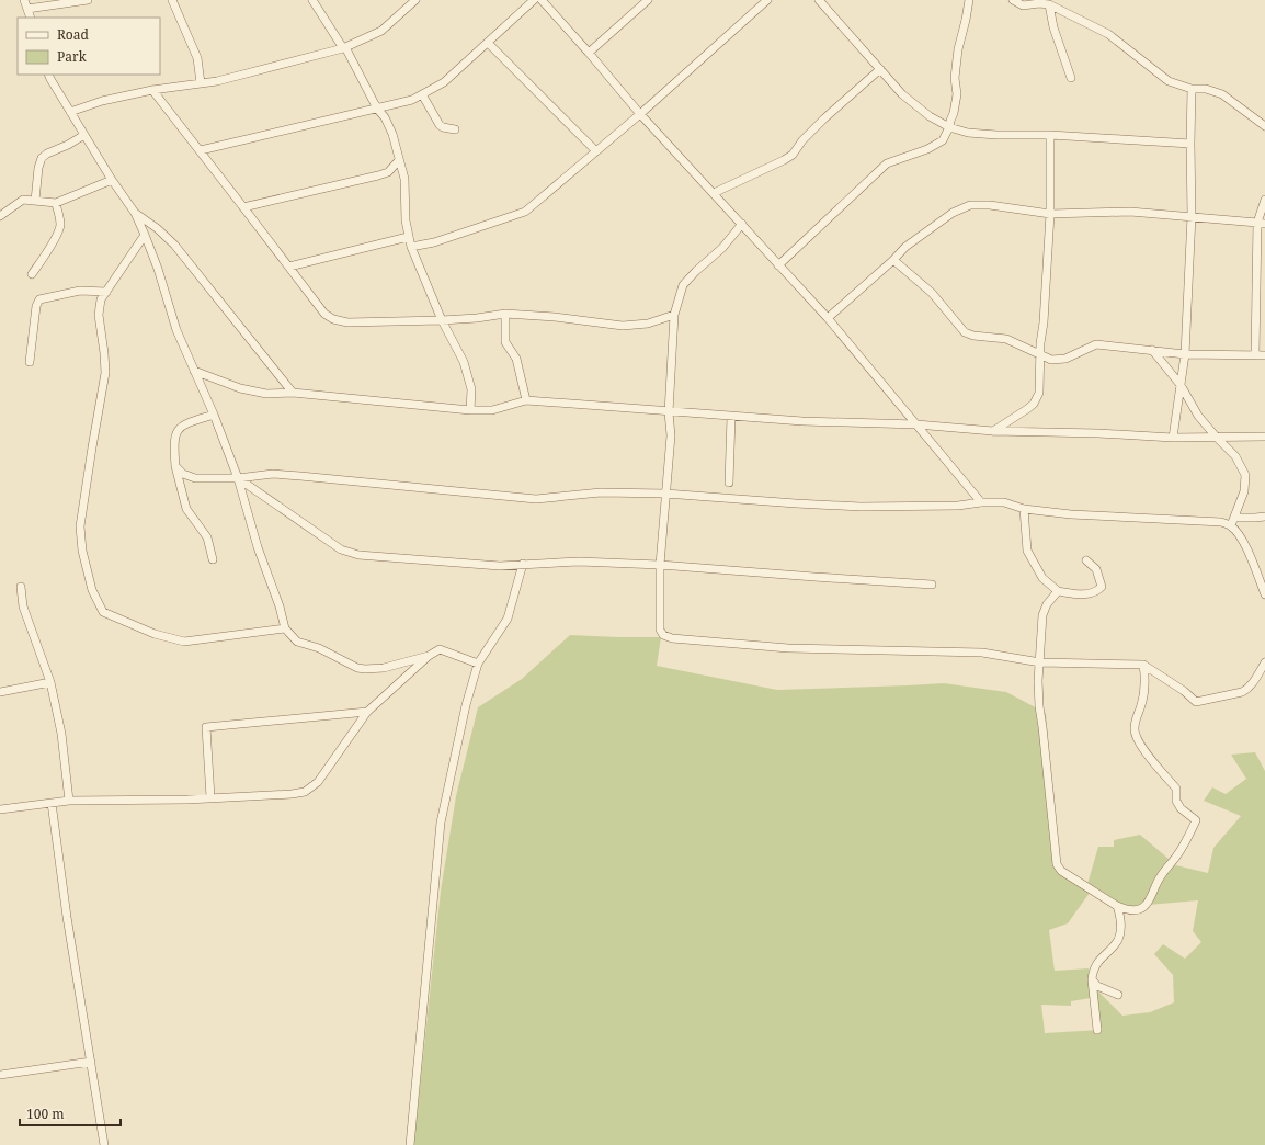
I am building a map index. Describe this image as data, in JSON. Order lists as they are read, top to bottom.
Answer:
{
  "legend": ["Road", "Park"],
  "scale_bar": "100 m"
}
